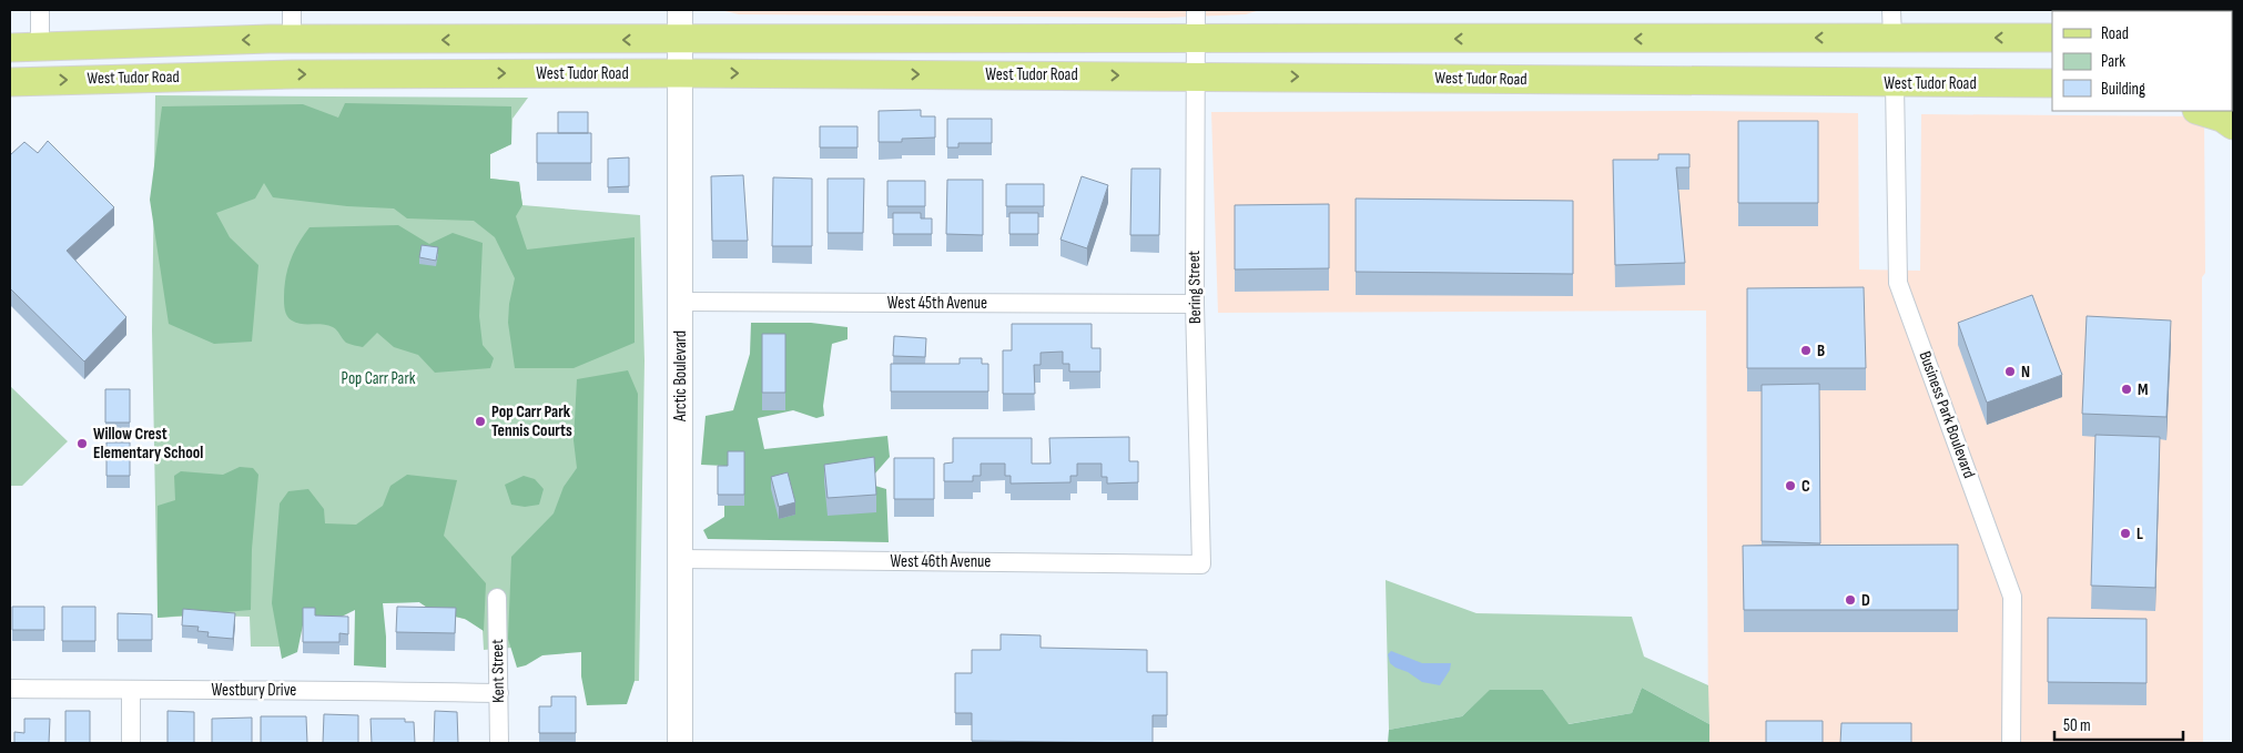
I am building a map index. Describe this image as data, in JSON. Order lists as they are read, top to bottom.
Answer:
{
  "streets": {
    "main road": ["West Tudor Road", "Arctic Boulevard"],
    "street": [
      "Bering Street",
      "West 45th Avenue",
      "Business Park Boulevard",
      "West 46th Avenue",
      "Kent Street",
      "Westbury Drive"
    ]
  },
  "crossings": [
    ["West Tudor Road", "Bering Street"],
    ["West Tudor Road", "Arctic Boulevard"],
    ["West Tudor Road", "Business Park Boulevard"],
    ["Bering Street", "West 45th Avenue"],
    ["Bering Street", "West 46th Avenue"],
    ["West 45th Avenue", "Arctic Boulevard"],
    ["Arctic Boulevard", "West 46th Avenue"],
    ["Kent Street", "Westbury Drive"]
  ],
  "parks": ["Pop Carr Park"],
  "places": [
    "B",
    "N",
    "M",
    "Pop Carr Park Tennis Courts",
    "Willow Crest Elementary School",
    "C",
    "L",
    "D"
  ],
  "legend": ["Road", "Park", "Building"],
  "scale_bar": "50 m"
}
